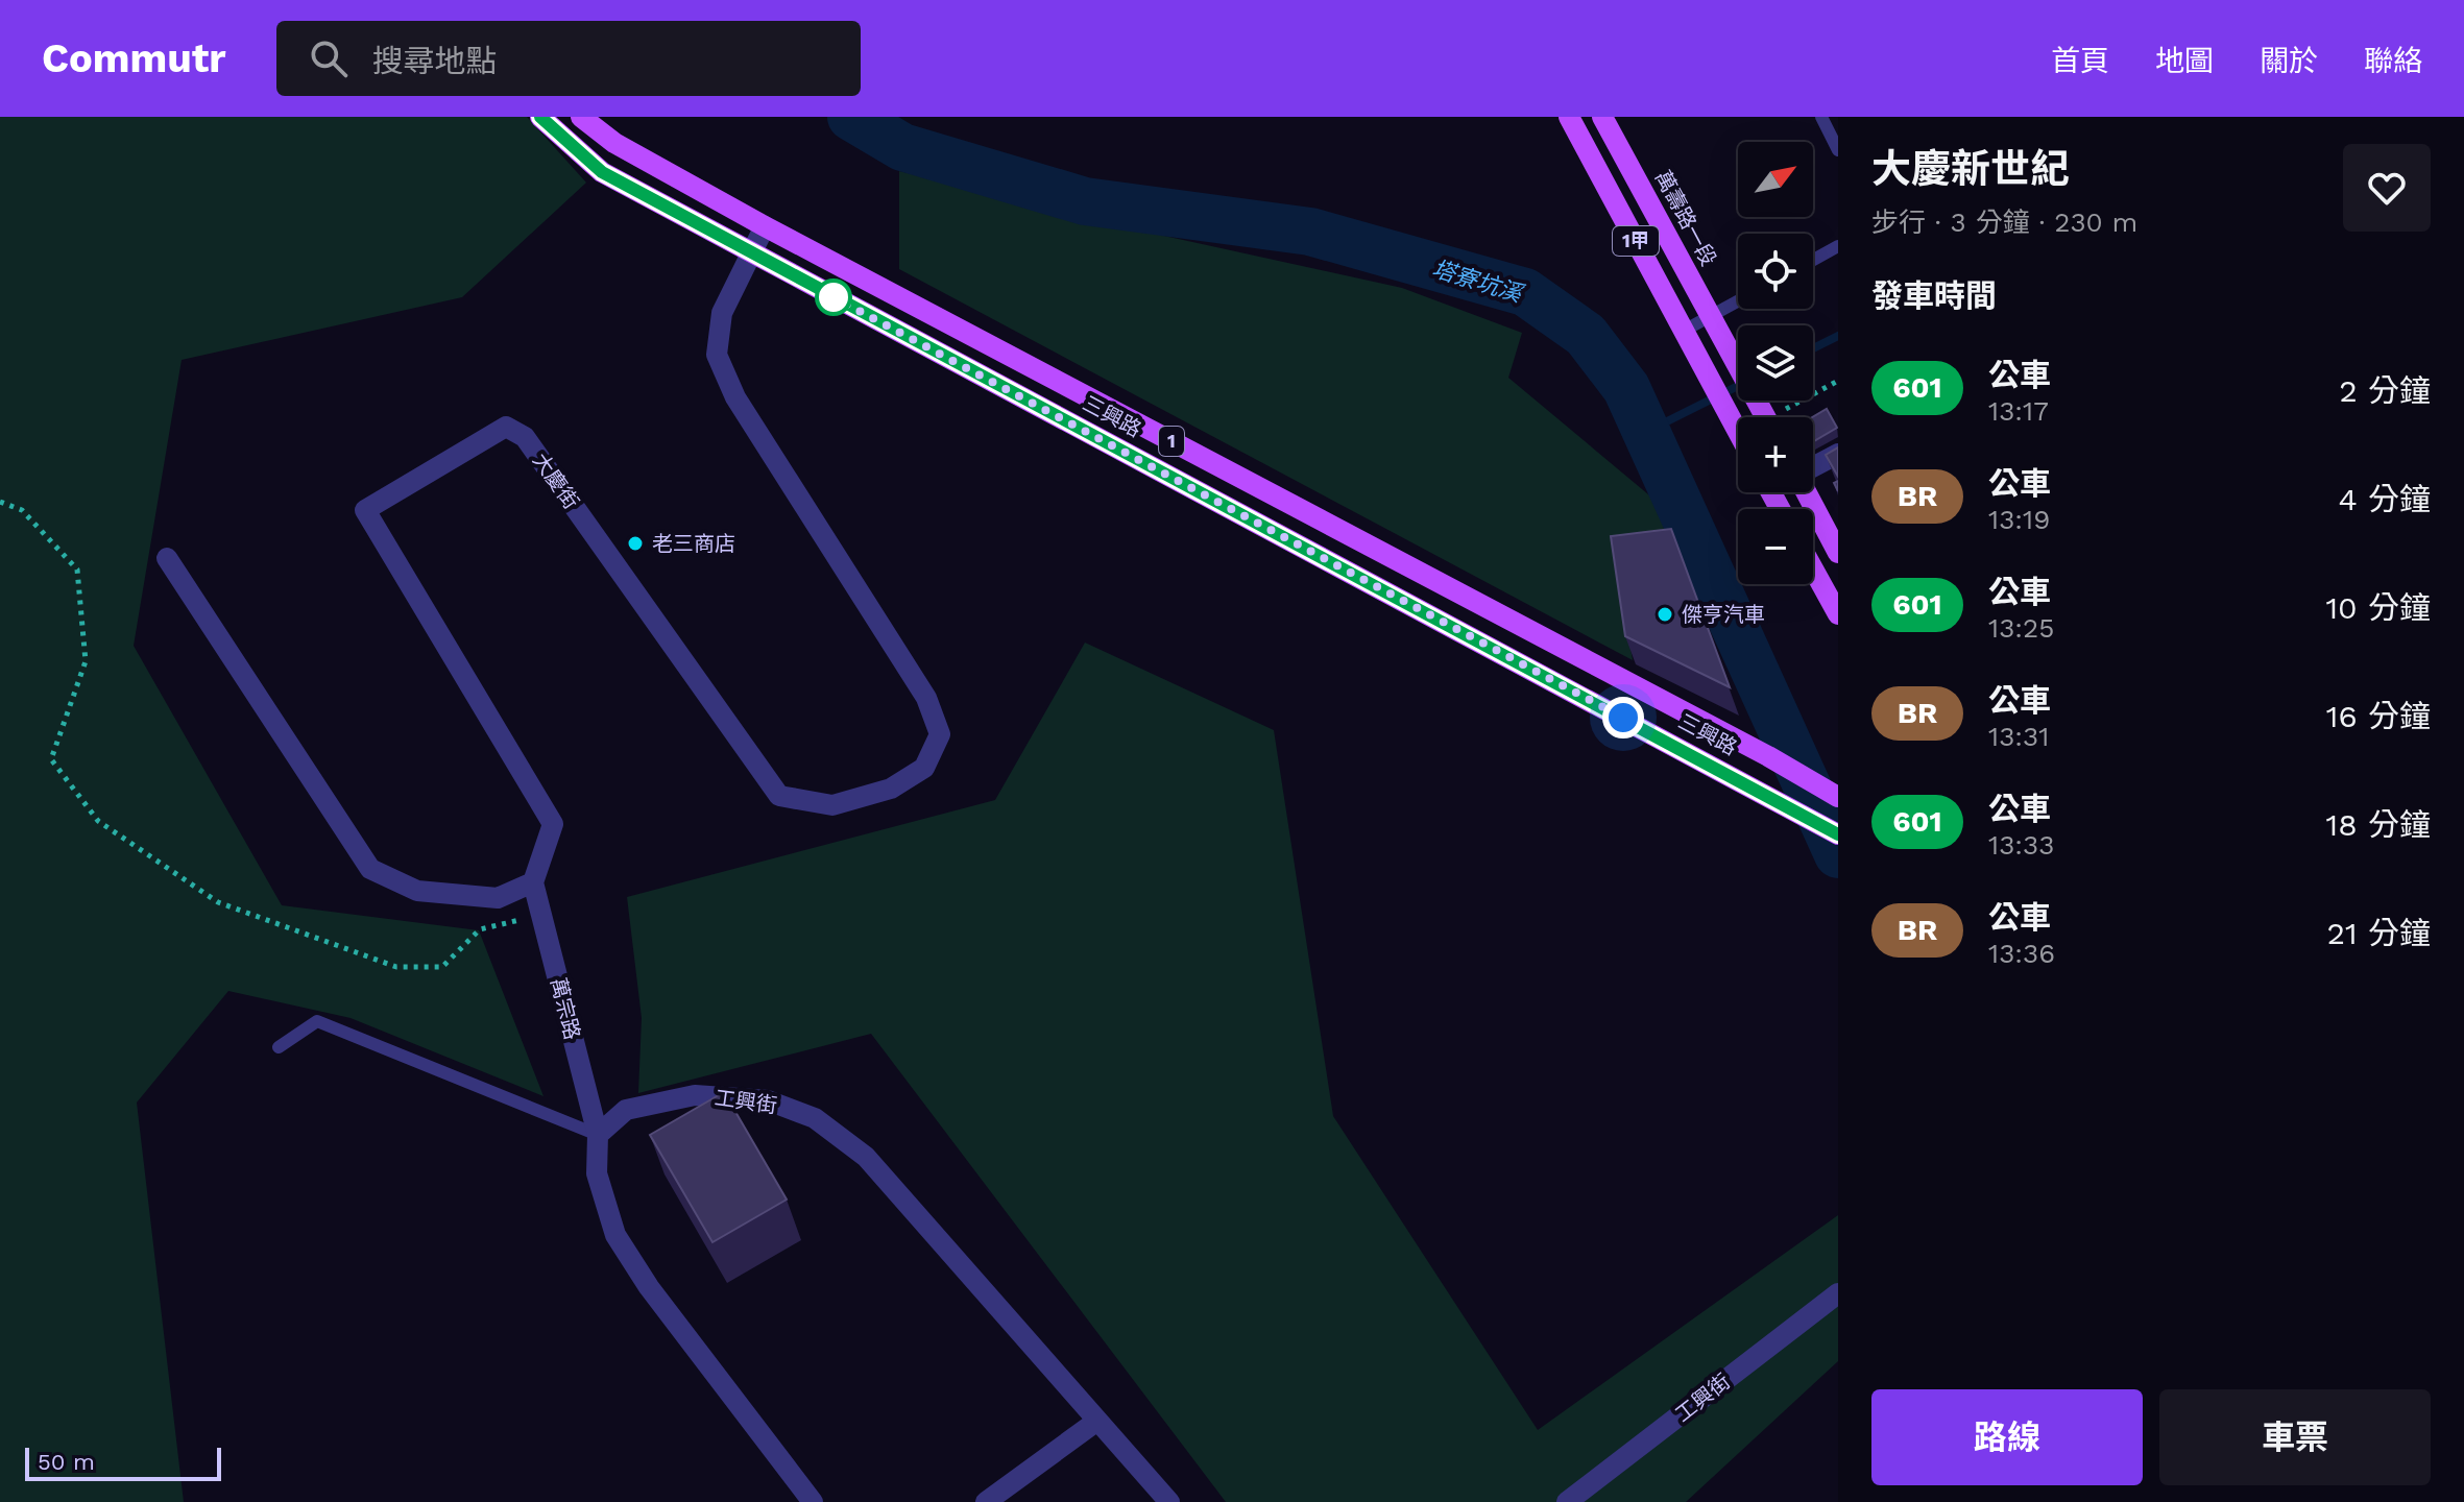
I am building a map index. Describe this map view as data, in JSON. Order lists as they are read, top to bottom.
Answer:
{
  "streets": {
    "main road": [
      "萬壽路一段",
      "1甲",
      "三興路",
      "1"
    ],
    "street": ["大慶街", "萬宗路", "工興街"]
  },
  "crossings": [
    ["三興路", "大慶街"],
    ["大慶街", "萬宗路"],
    ["萬宗路", "工興街"]
  ],
  "water": ["塔寮坑溪"],
  "places": ["老三商店", "傑亨汽車"],
  "lines": ["bus line 601"],
  "scale_bar": "50 m",
  "north": "top right",
  "page": {
    "header": "Commutr",
    "search": "搜尋地點",
    "nav": [
      "首頁",
      "地圖",
      "關於",
      "聯絡"
    ],
    "heading": [
      ["大慶新世紀", "步行 · 3 分鐘 · 230 m"],
      "發車時間"
    ],
    "map_buttons": ["+", "−"],
    "list": [
      {
        "mark": "601",
        "name": "公車",
        "note": "13:17",
        "value": "2 分鐘"
      },
      {
        "mark": "BR",
        "name": "公車",
        "note": "13:19",
        "value": "4 分鐘"
      },
      {
        "mark": "601",
        "name": "公車",
        "note": "13:25",
        "value": "10 分鐘"
      },
      {
        "mark": "BR",
        "name": "公車",
        "note": "13:31",
        "value": "16 分鐘"
      },
      {
        "mark": "601",
        "name": "公車",
        "note": "13:33",
        "value": "18 分鐘"
      },
      {
        "mark": "BR",
        "name": "公車",
        "note": "13:36",
        "value": "21 分鐘"
      }
    ],
    "buttons": ["路線", "車票"],
    "scale": "50 m"
  }
}
